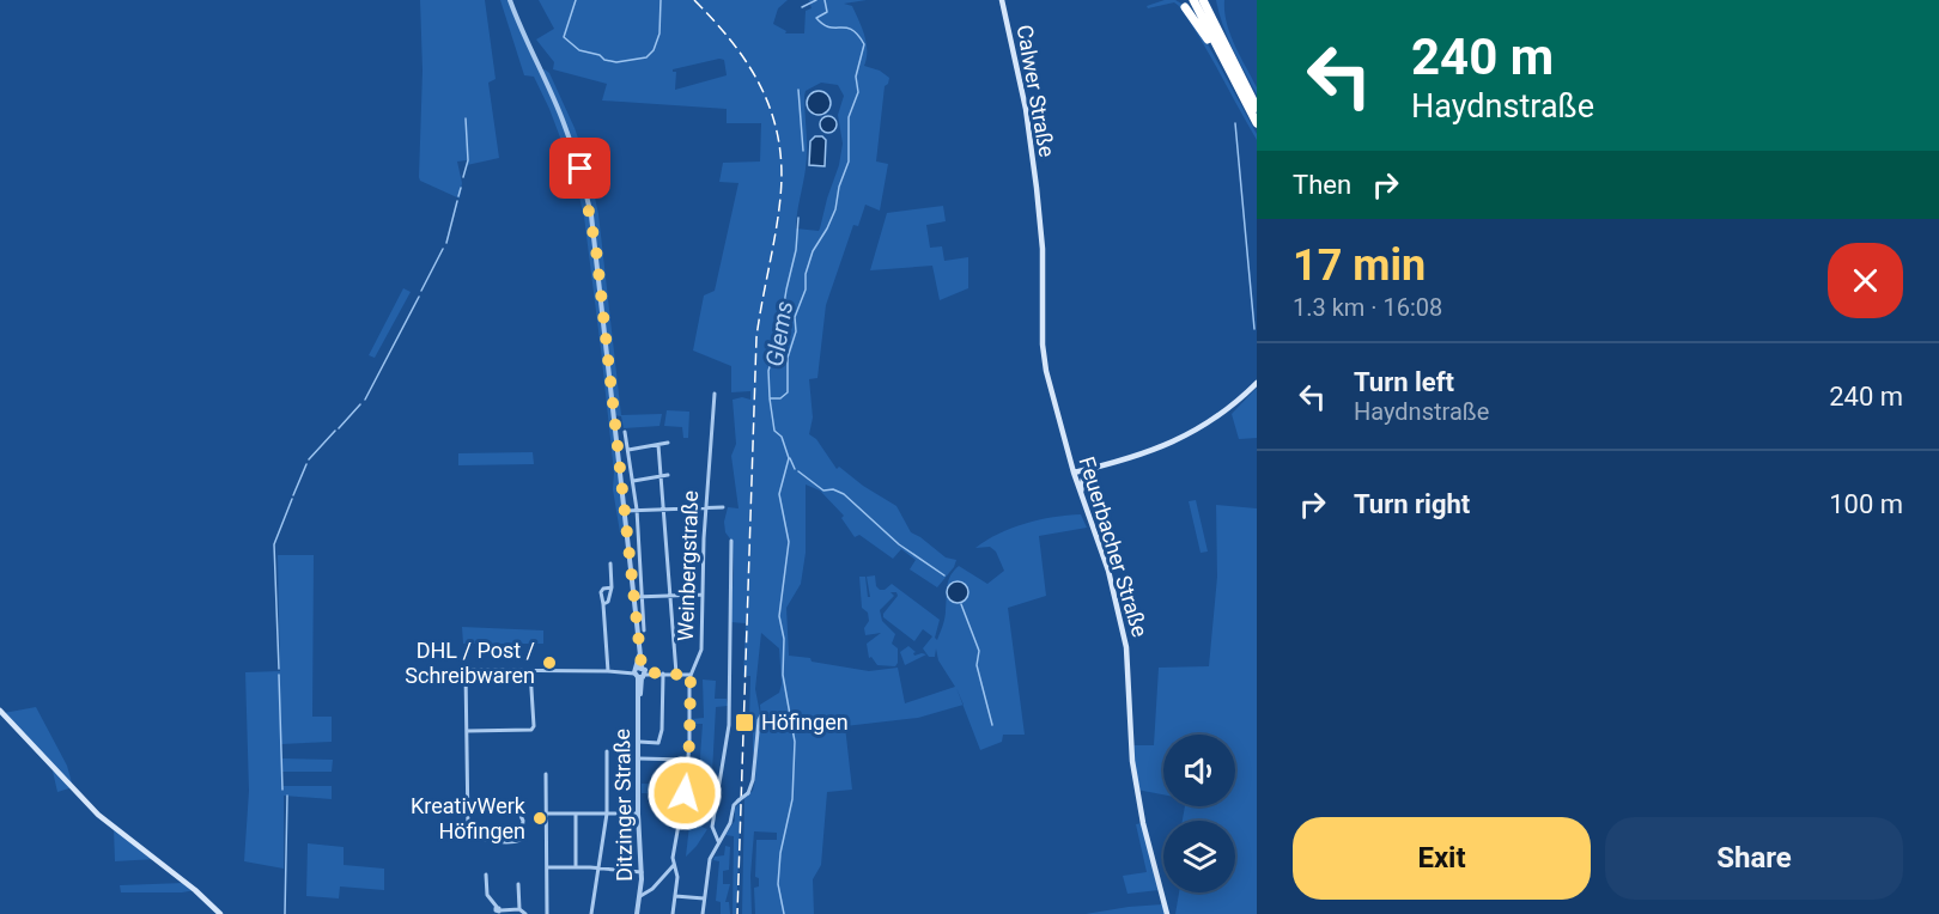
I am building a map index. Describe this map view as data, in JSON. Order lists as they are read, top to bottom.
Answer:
{
  "streets": {
    "main road": ["Calwer Straße", "Feuerbacher Straße"],
    "street": ["Weinbergstraße", "Ditzinger Straße"]
  },
  "crossings": [
    ["Calwer Straße", "Feuerbacher Straße"]
  ],
  "water": ["Glems"],
  "places": {
    "other": ["DHL / Post / Schreibwaren", "KreativWerk Höfingen"],
    "transit": ["Höfingen"]
  },
  "page": {
    "turn": ["240 m", "Haydnstraße"],
    "then": "Then",
    "heading": ["17 min", "1.3 km · 16:08"],
    "list": [
      {
        "name": "Turn left",
        "note": "Haydnstraße",
        "value": "240 m"
      },
      {
        "name": "Turn right",
        "value": "100 m"
      }
    ],
    "buttons": ["Exit", "Share"]
  }
}
